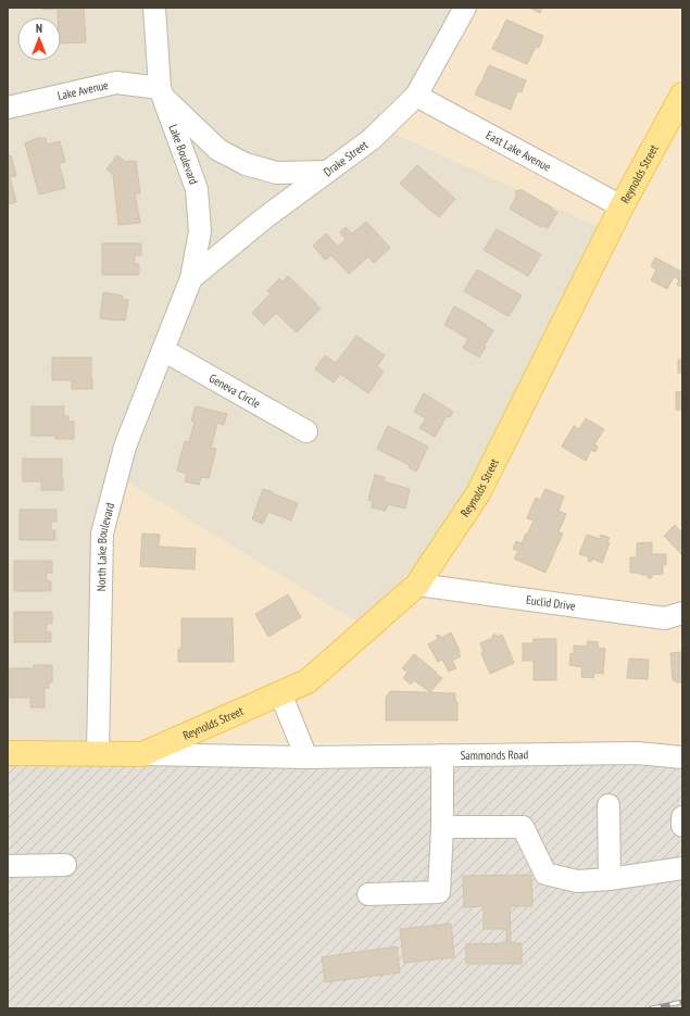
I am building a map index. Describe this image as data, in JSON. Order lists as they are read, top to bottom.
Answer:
{
  "streets": {
    "main road": ["Reynolds Street"],
    "street": [
      "Lake Avenue",
      "East Lake Avenue",
      "Lake Boulevard",
      "Drake Street",
      "Geneva Circle",
      "North Lake Boulevard",
      "Euclid Drive",
      "Sammonds Road"
    ]
  },
  "crossings": [
    ["Lake Avenue", "Lake Boulevard"],
    ["East Lake Avenue", "Drake Street"],
    ["East Lake Avenue", "Reynolds Street"],
    ["Lake Boulevard", "Drake Street"],
    ["Lake Boulevard", "Geneva Circle"],
    ["Lake Boulevard", "North Lake Boulevard"],
    ["Reynolds Street", "Euclid Drive"],
    ["Reynolds Street", "Sammonds Road"],
    ["Geneva Circle", "North Lake Boulevard"]
  ],
  "north": "top"
}
